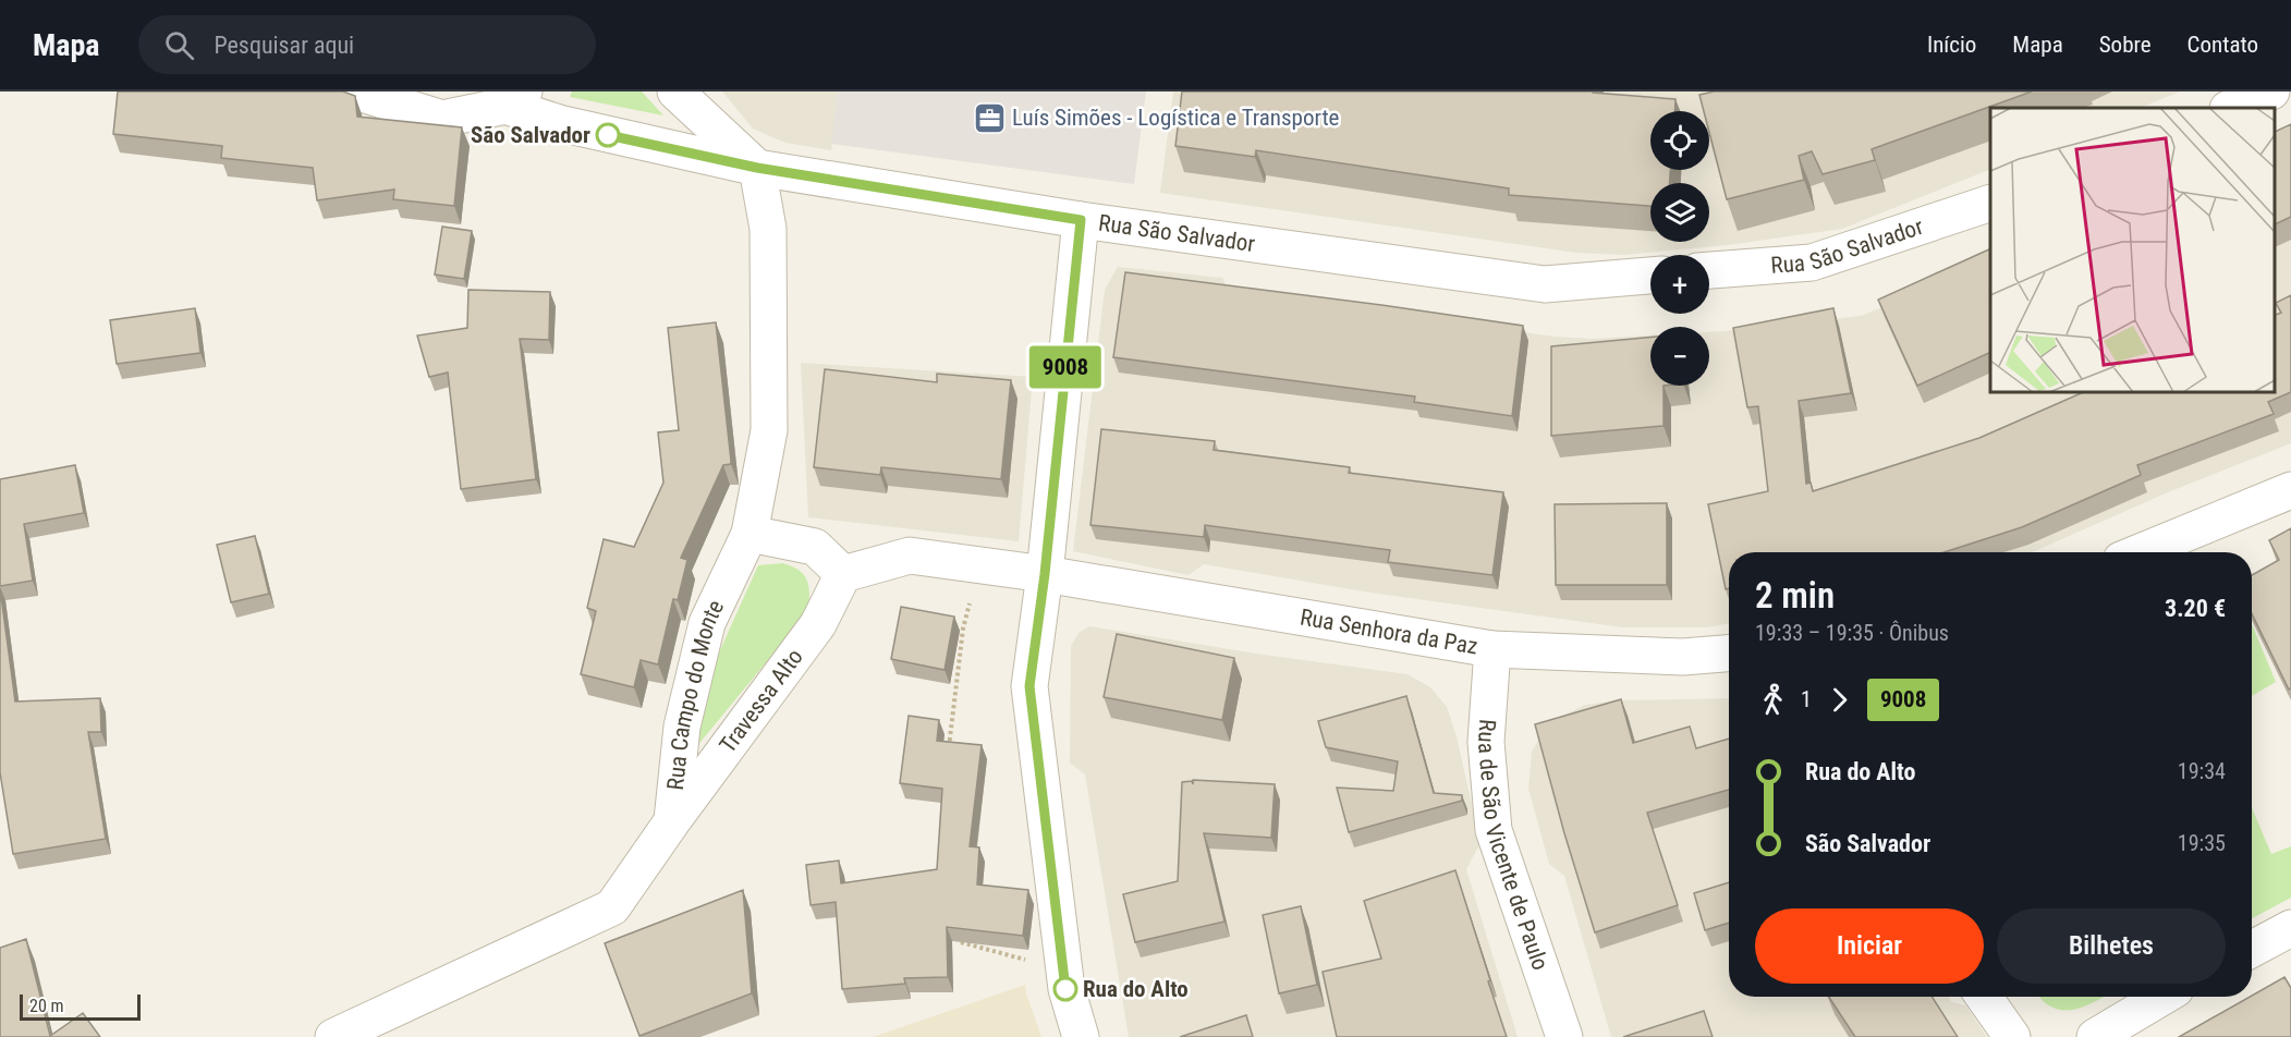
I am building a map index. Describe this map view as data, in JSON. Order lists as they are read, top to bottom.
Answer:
{
  "streets": {
    "street": [
      "Rua São Salvador",
      "Rua Senhora da Paz",
      "Rua Campo do Monte",
      "Travessa Alto",
      "Rua de São Vicente de Paulo"
    ]
  },
  "crossings": [
    ["Rua São Salvador", "Rua Campo do Monte"],
    ["Rua Senhora da Paz", "Rua de São Vicente de Paulo"],
    ["Rua Campo do Monte", "Travessa Alto"]
  ],
  "places": {
    "office": ["Luís Simões - Logística e Transporte"],
    "other": ["São Salvador", "Rua do Alto"]
  },
  "lines": ["bus line 9008"],
  "scale_bar": "20 m",
  "page": {
    "header": "Mapa",
    "search": "Pesquisar aqui",
    "nav": [
      "Início",
      "Mapa",
      "Sobre",
      "Contato"
    ],
    "on_map": "9008",
    "map_buttons": ["+", "−"],
    "heading": ["2 min", "19:33 – 19:35 · Ônibus", "3.20 €"],
    "legs": ["1", "9008"],
    "list": [
      {
        "name": "Rua do Alto",
        "value": "19:34"
      },
      {
        "name": "São Salvador",
        "value": "19:35"
      }
    ],
    "buttons": ["Iniciar", "Bilhetes"],
    "scale": "20 m"
  }
}
